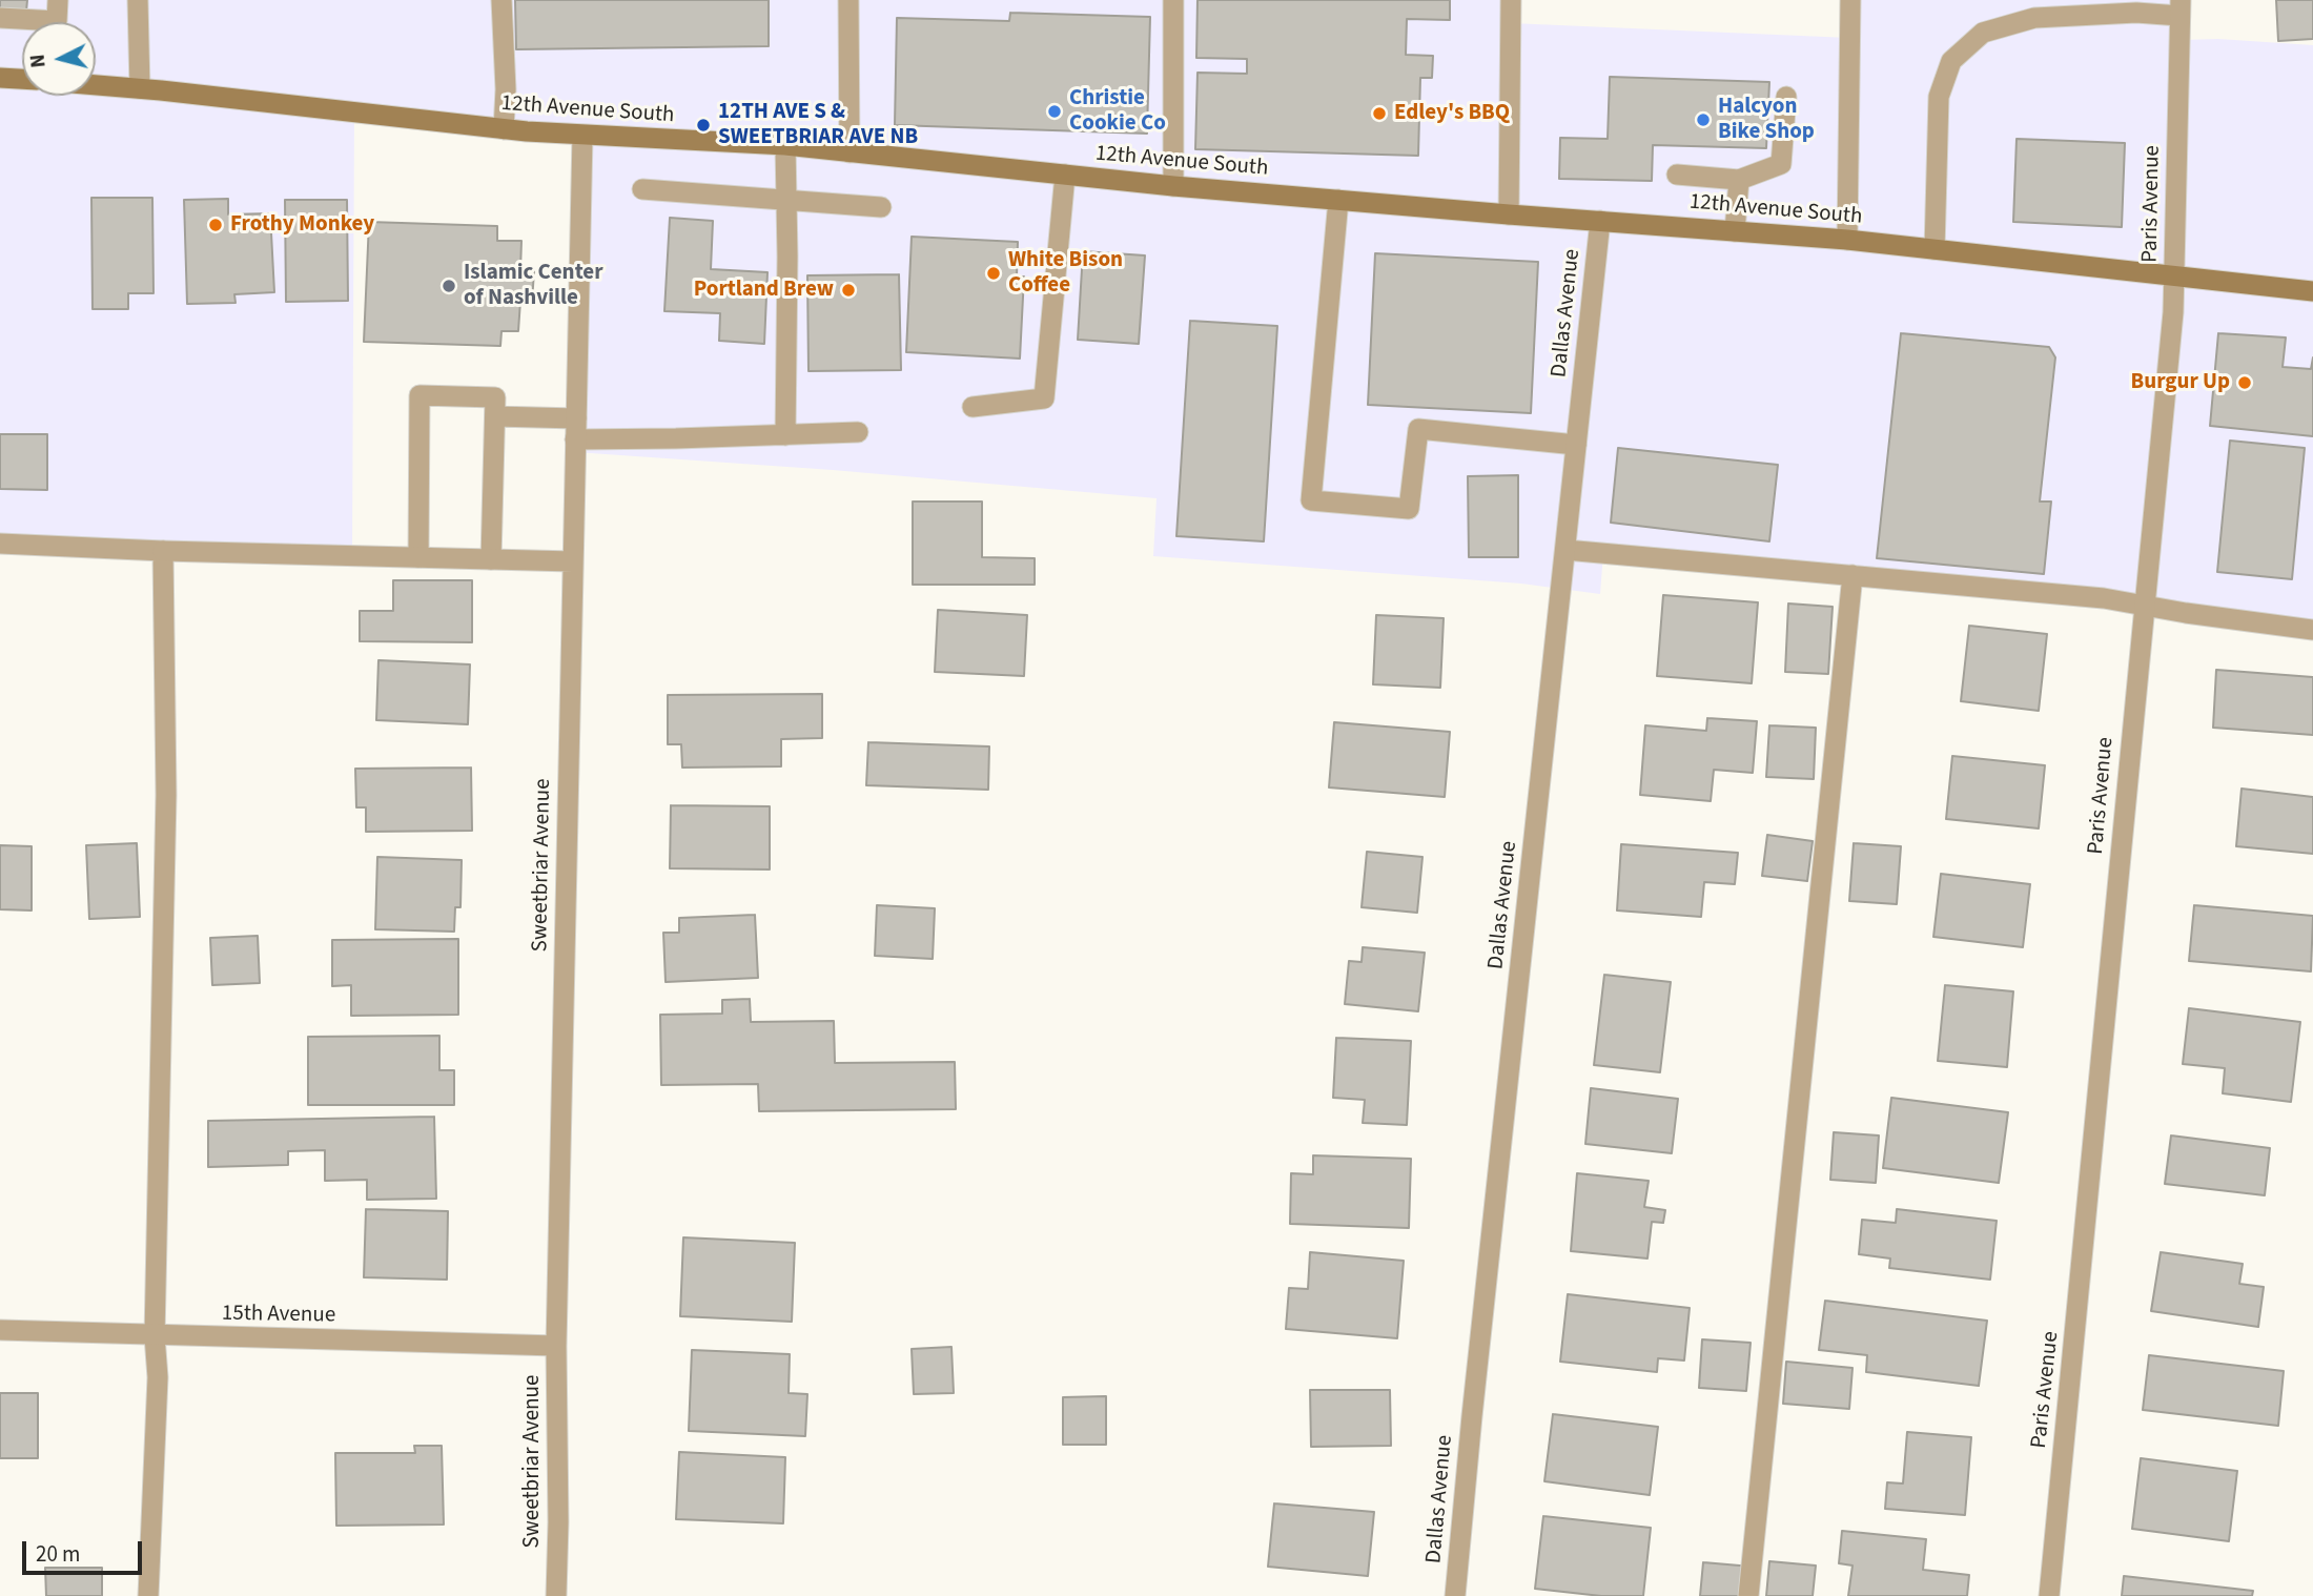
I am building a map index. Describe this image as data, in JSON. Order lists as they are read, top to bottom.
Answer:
{
  "streets": {
    "main road": ["12th Avenue South"],
    "street": [
      "Paris Avenue",
      "Dallas Avenue",
      "Sweetbriar Avenue",
      "15th Avenue"
    ]
  },
  "crossings": [
    ["12th Avenue South", "Paris Avenue"],
    ["12th Avenue South", "Dallas Avenue"],
    ["12th Avenue South", "Sweetbriar Avenue"],
    ["Sweetbriar Avenue", "15th Avenue"]
  ],
  "places": [
    "Christie Cookie Co",
    "Edley's BBQ",
    "Halcyon Bike Shop",
    "12TH AVE S & SWEETBRIAR AVE NB",
    "Frothy Monkey",
    "White Bison Coffee",
    "Islamic Center of Nashville",
    "Portland Brew",
    "Burgur Up"
  ],
  "scale_bar": "20 m",
  "north": "left"
}
